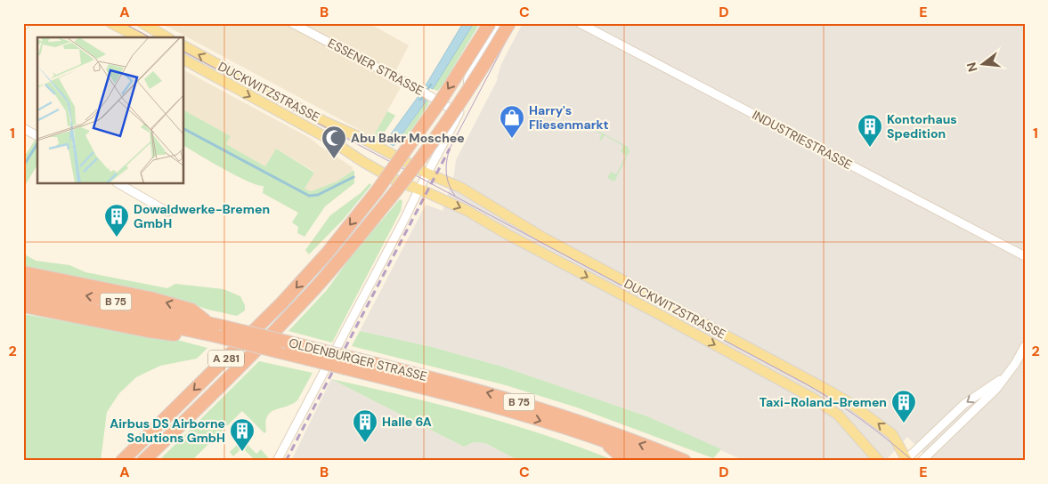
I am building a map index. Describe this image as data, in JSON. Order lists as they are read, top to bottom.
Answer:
{
  "streets": {
    "highway": ["B 75", "A 281", "OLDENBURGER STRASSE"],
    "main road": ["DUCKWITZSTRASSE"],
    "street": ["ESSENER STRASSE", "INDUSTRIESTRASSE"]
  },
  "places": {
    "shop": ["Harry's Fliesenmarkt"],
    "building": [
      "Kontorhaus Spedition",
      "Dowaldwerke-Bremen GmbH",
      "Taxi-Roland-Bremen",
      "Halle 6A",
      "Airbus DS Airborne Solutions GmbH"
    ],
    "mosque": ["Abu Bakr Moschee"]
  },
  "north": "left",
  "grid": {
    "columns": [
      "A",
      "B",
      "C",
      "D",
      "E"
    ],
    "rows": ["1", "2"]
  }
}
